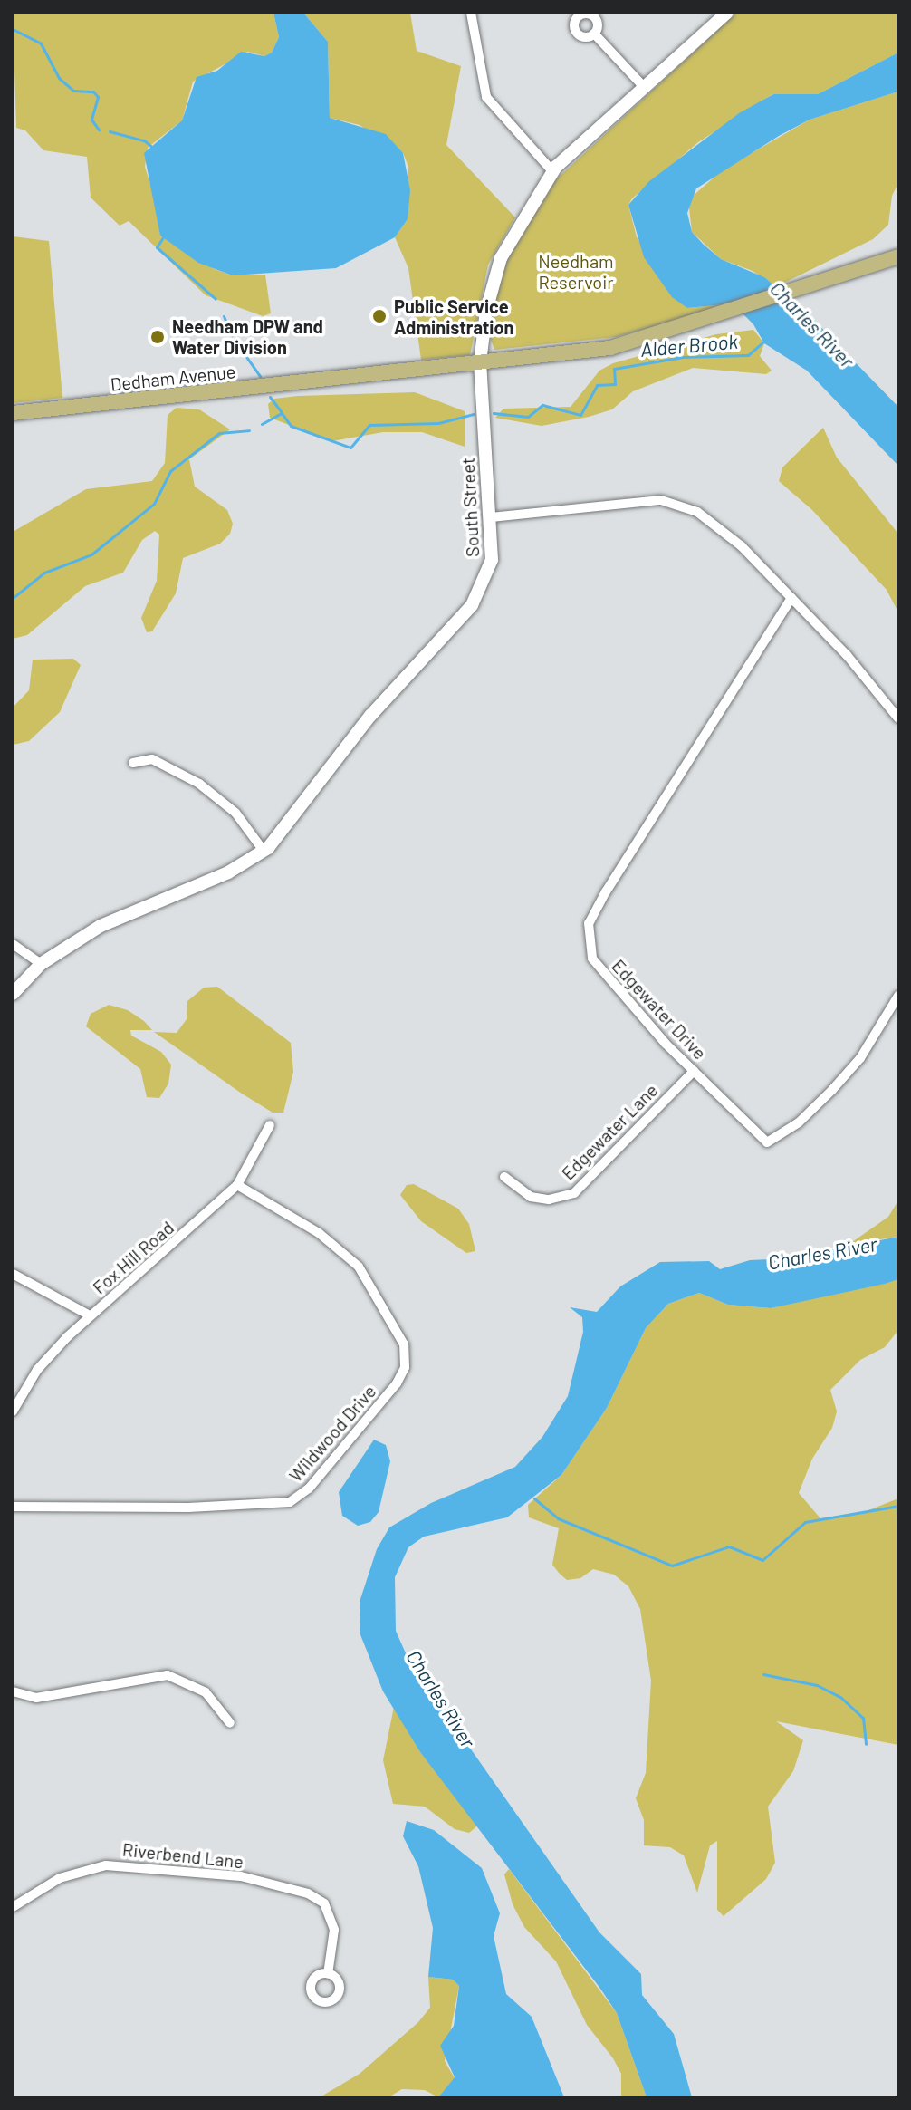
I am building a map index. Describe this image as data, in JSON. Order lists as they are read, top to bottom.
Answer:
{
  "streets": {
    "main road": ["Dedham Avenue"],
    "street": [
      "South Street",
      "Edgewater Drive",
      "Edgewater Lane",
      "Fox Hill Road",
      "Wildwood Drive",
      "Riverbend Lane"
    ]
  },
  "crossings": [
    ["Dedham Avenue", "South Street"],
    ["Edgewater Drive", "Edgewater Lane"],
    ["Fox Hill Road", "Wildwood Drive"]
  ],
  "water": ["Charles River", "Alder Brook"],
  "parks": ["Needham Reservoir"],
  "places": ["Public Service Administration", "Needham DPW and Water Division"]
}
